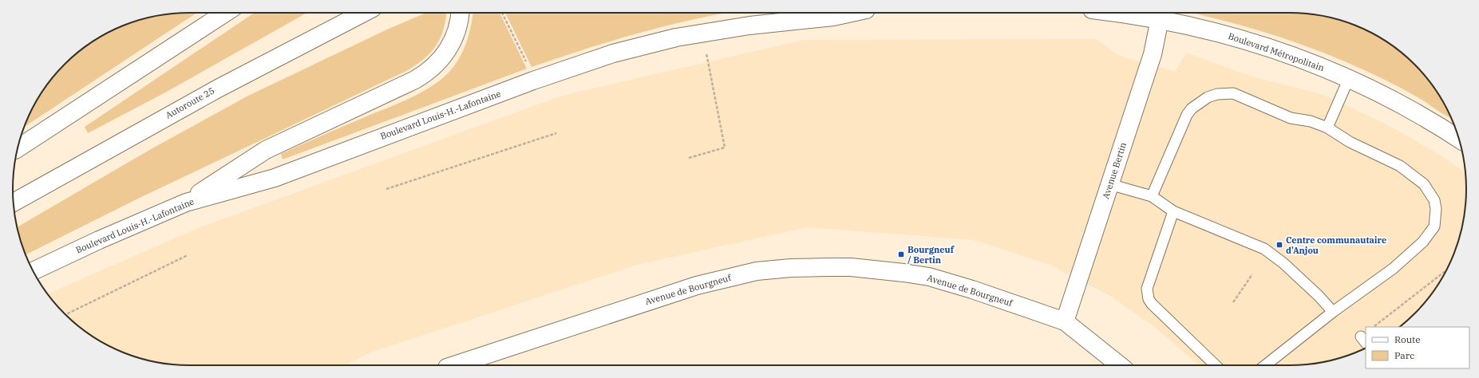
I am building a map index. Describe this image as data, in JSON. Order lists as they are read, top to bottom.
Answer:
{
  "streets": {
    "main road": [
      "Boulevard Métropolitain",
      "Autoroute 25",
      "Boulevard Louis-H.-Lafontaine",
      "Avenue Bertin",
      "Avenue de Bourgneuf"
    ]
  },
  "crossings": [
    ["Boulevard Métropolitain", "Avenue Bertin"],
    ["Avenue Bertin", "Avenue de Bourgneuf"]
  ],
  "places": {
    "transit": ["Centre communautaire d'Anjou", "Bourgneuf / Bertin"]
  },
  "legend": ["Route", "Parc"]
}
